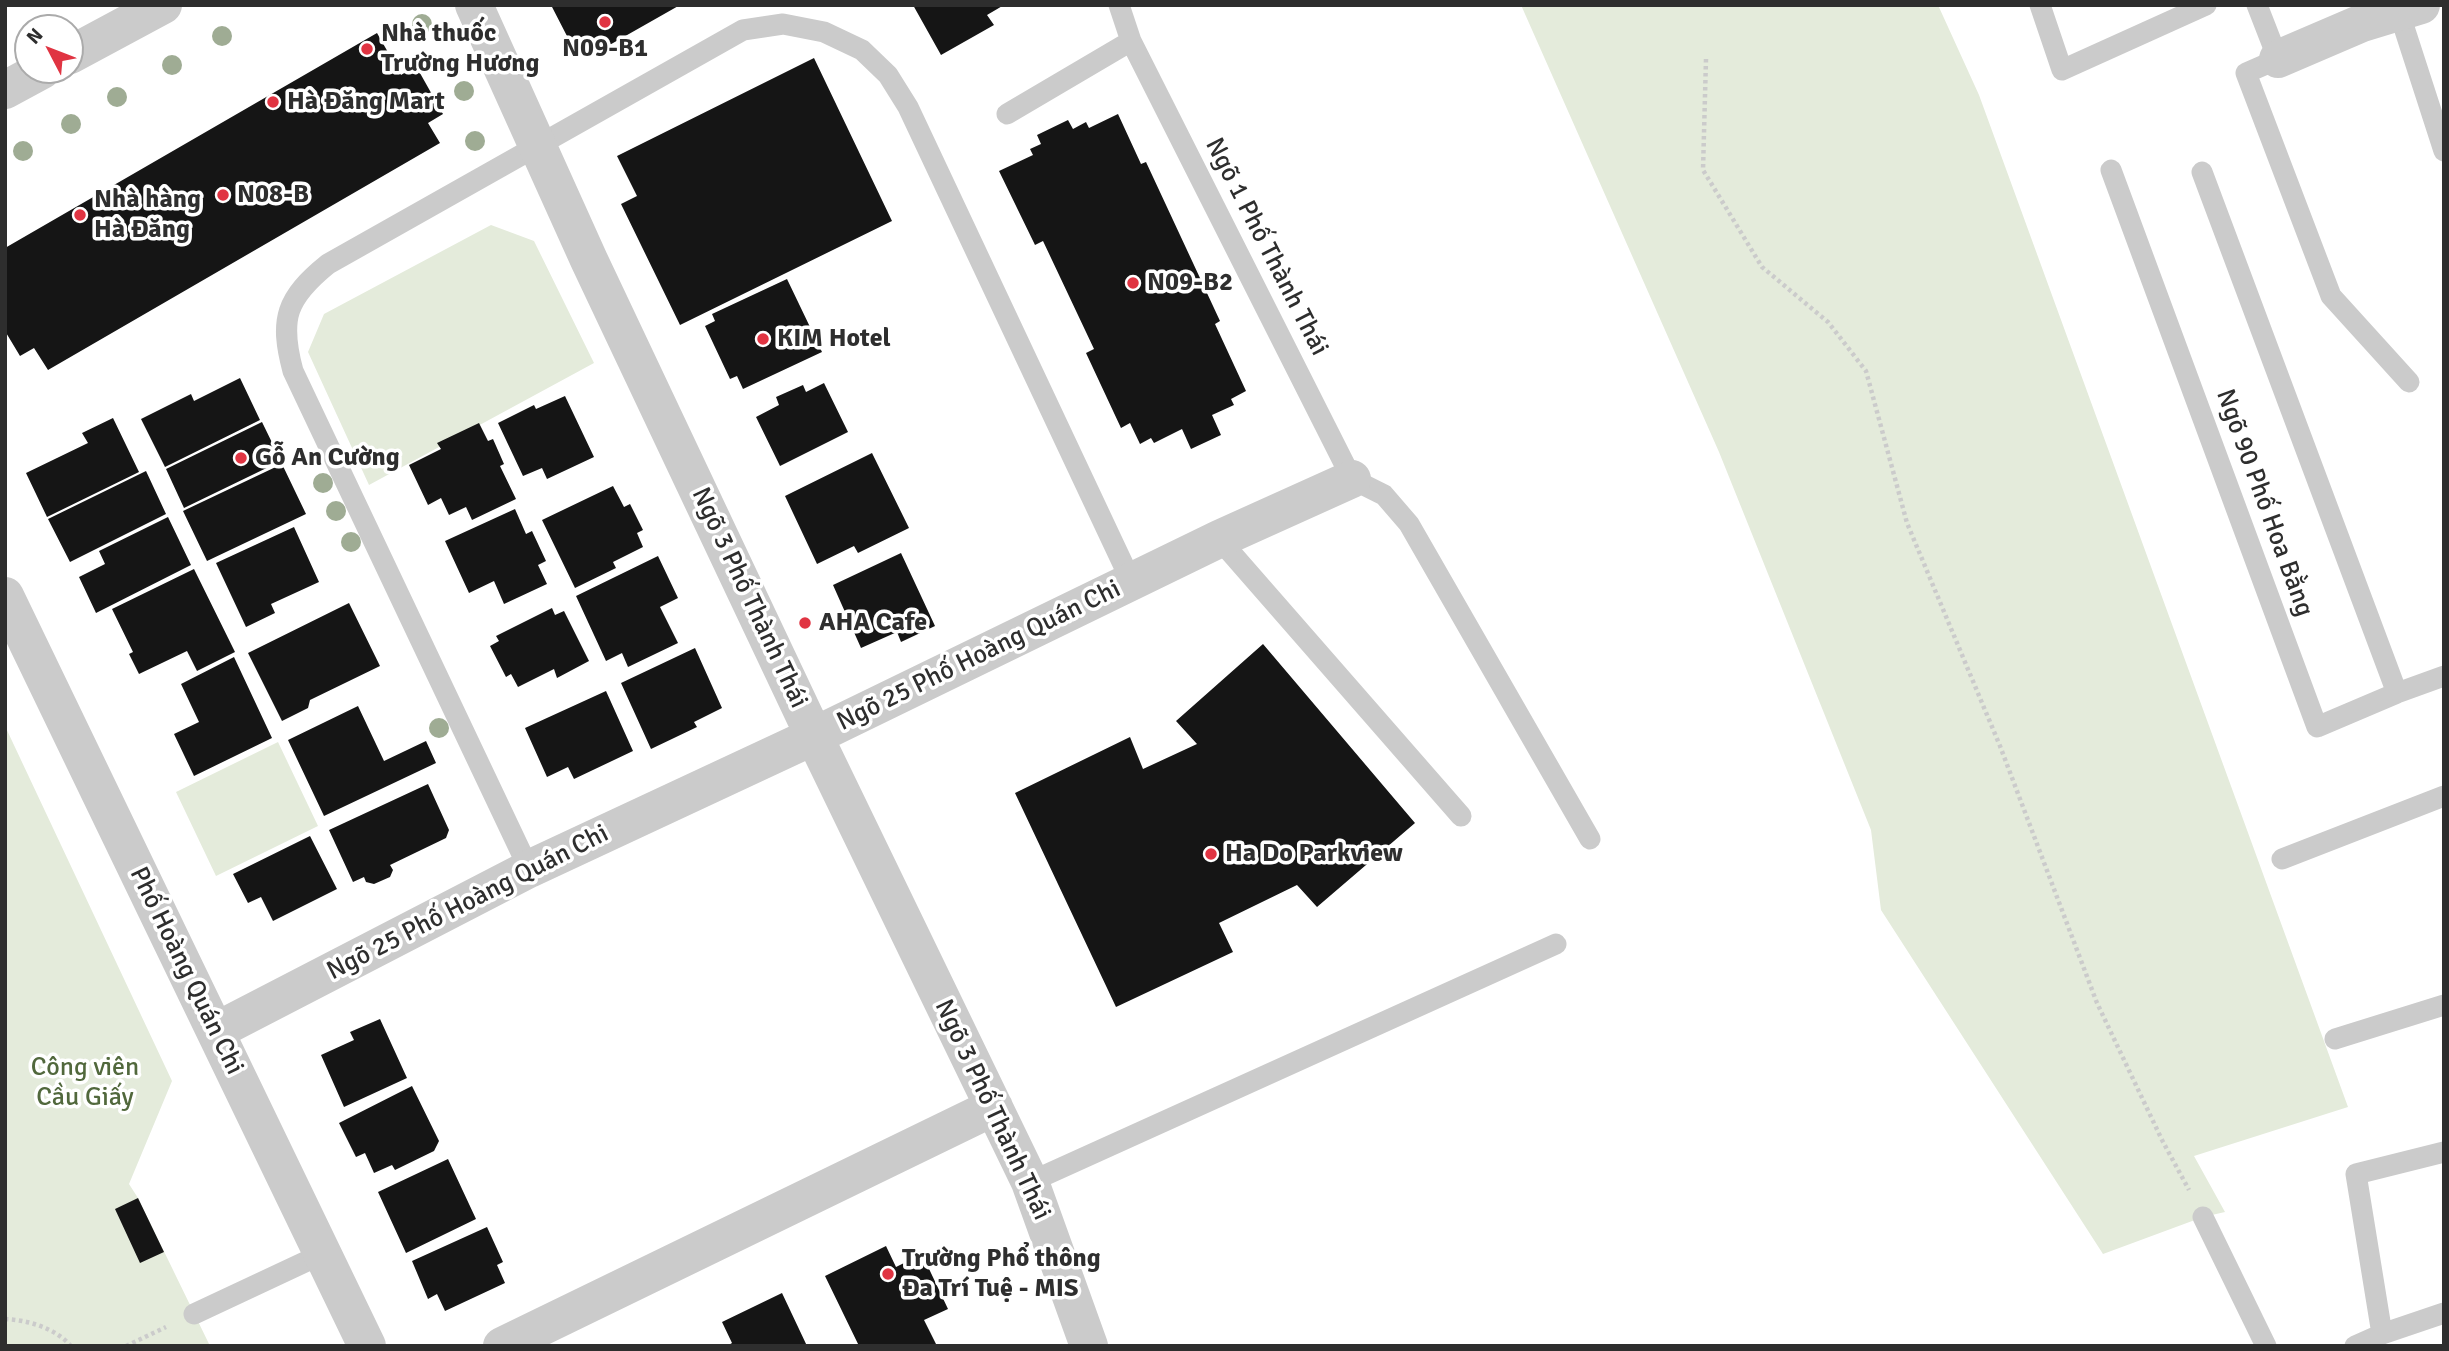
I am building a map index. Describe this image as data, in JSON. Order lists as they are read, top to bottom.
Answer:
{
  "streets": {
    "street": ["Ngõ 3 Phố Thành Thái", "Ngõ 25 Phố Hoàng Quán Chi", "Phố Hoàng Quán Chi"],
    "lane": ["Ngõ 1 Phố Thành Thái", "Ngõ 90 Phố Hoa Bằng"]
  },
  "crossings": [
    ["Ngõ 1 Phố Thành Thái", "Ngõ 25 Phố Hoàng Quán Chi"],
    ["Ngõ 3 Phố Thành Thái", "Ngõ 25 Phố Hoàng Quán Chi"],
    ["Ngõ 25 Phố Hoàng Quán Chi", "Phố Hoàng Quán Chi"]
  ],
  "parks": ["Công viên Cầu Giấy"],
  "places": [
    "N09-B1",
    "Nhà thuốc Trường Hương",
    "Hà Đăng Mart",
    "N08-B",
    "Nhà hàng Hà Đăng",
    "N09-B2",
    "KIM Hotel",
    "Gỗ An Cường",
    "AHA Cafe",
    "Ha Do Parkview",
    "Trường Phổ thông Đa Trí Tuệ - MIS"
  ],
  "north": "top left"
}
